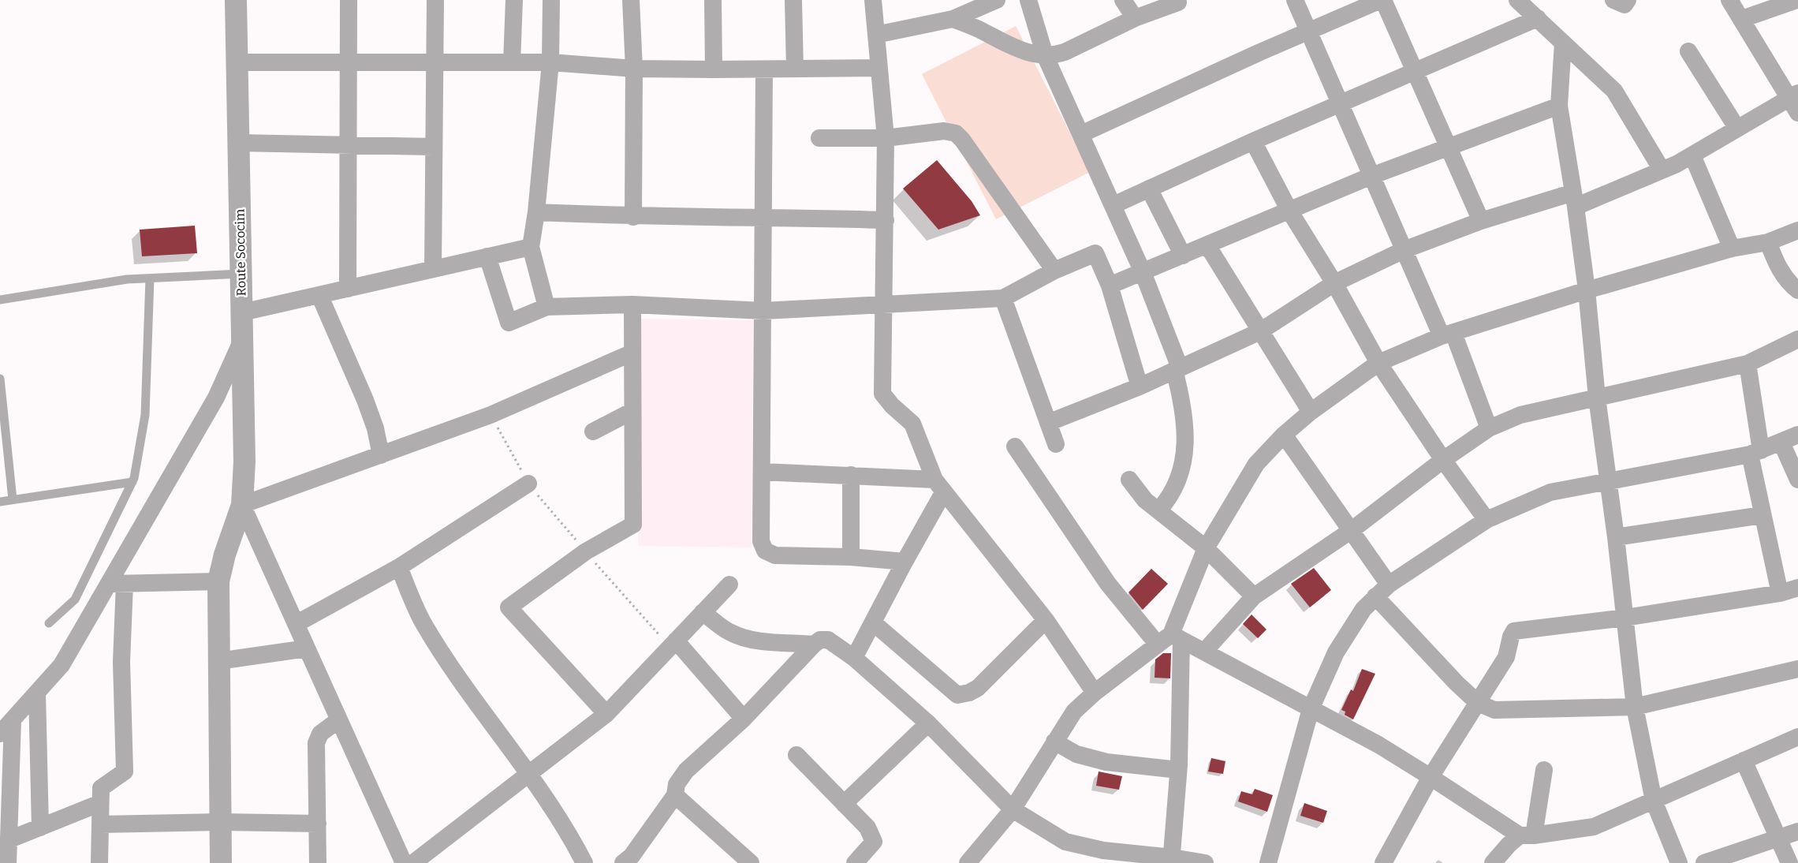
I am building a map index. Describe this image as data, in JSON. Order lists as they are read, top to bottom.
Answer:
{
  "streets": {
    "street": ["Route Sococim"]
  }
}
